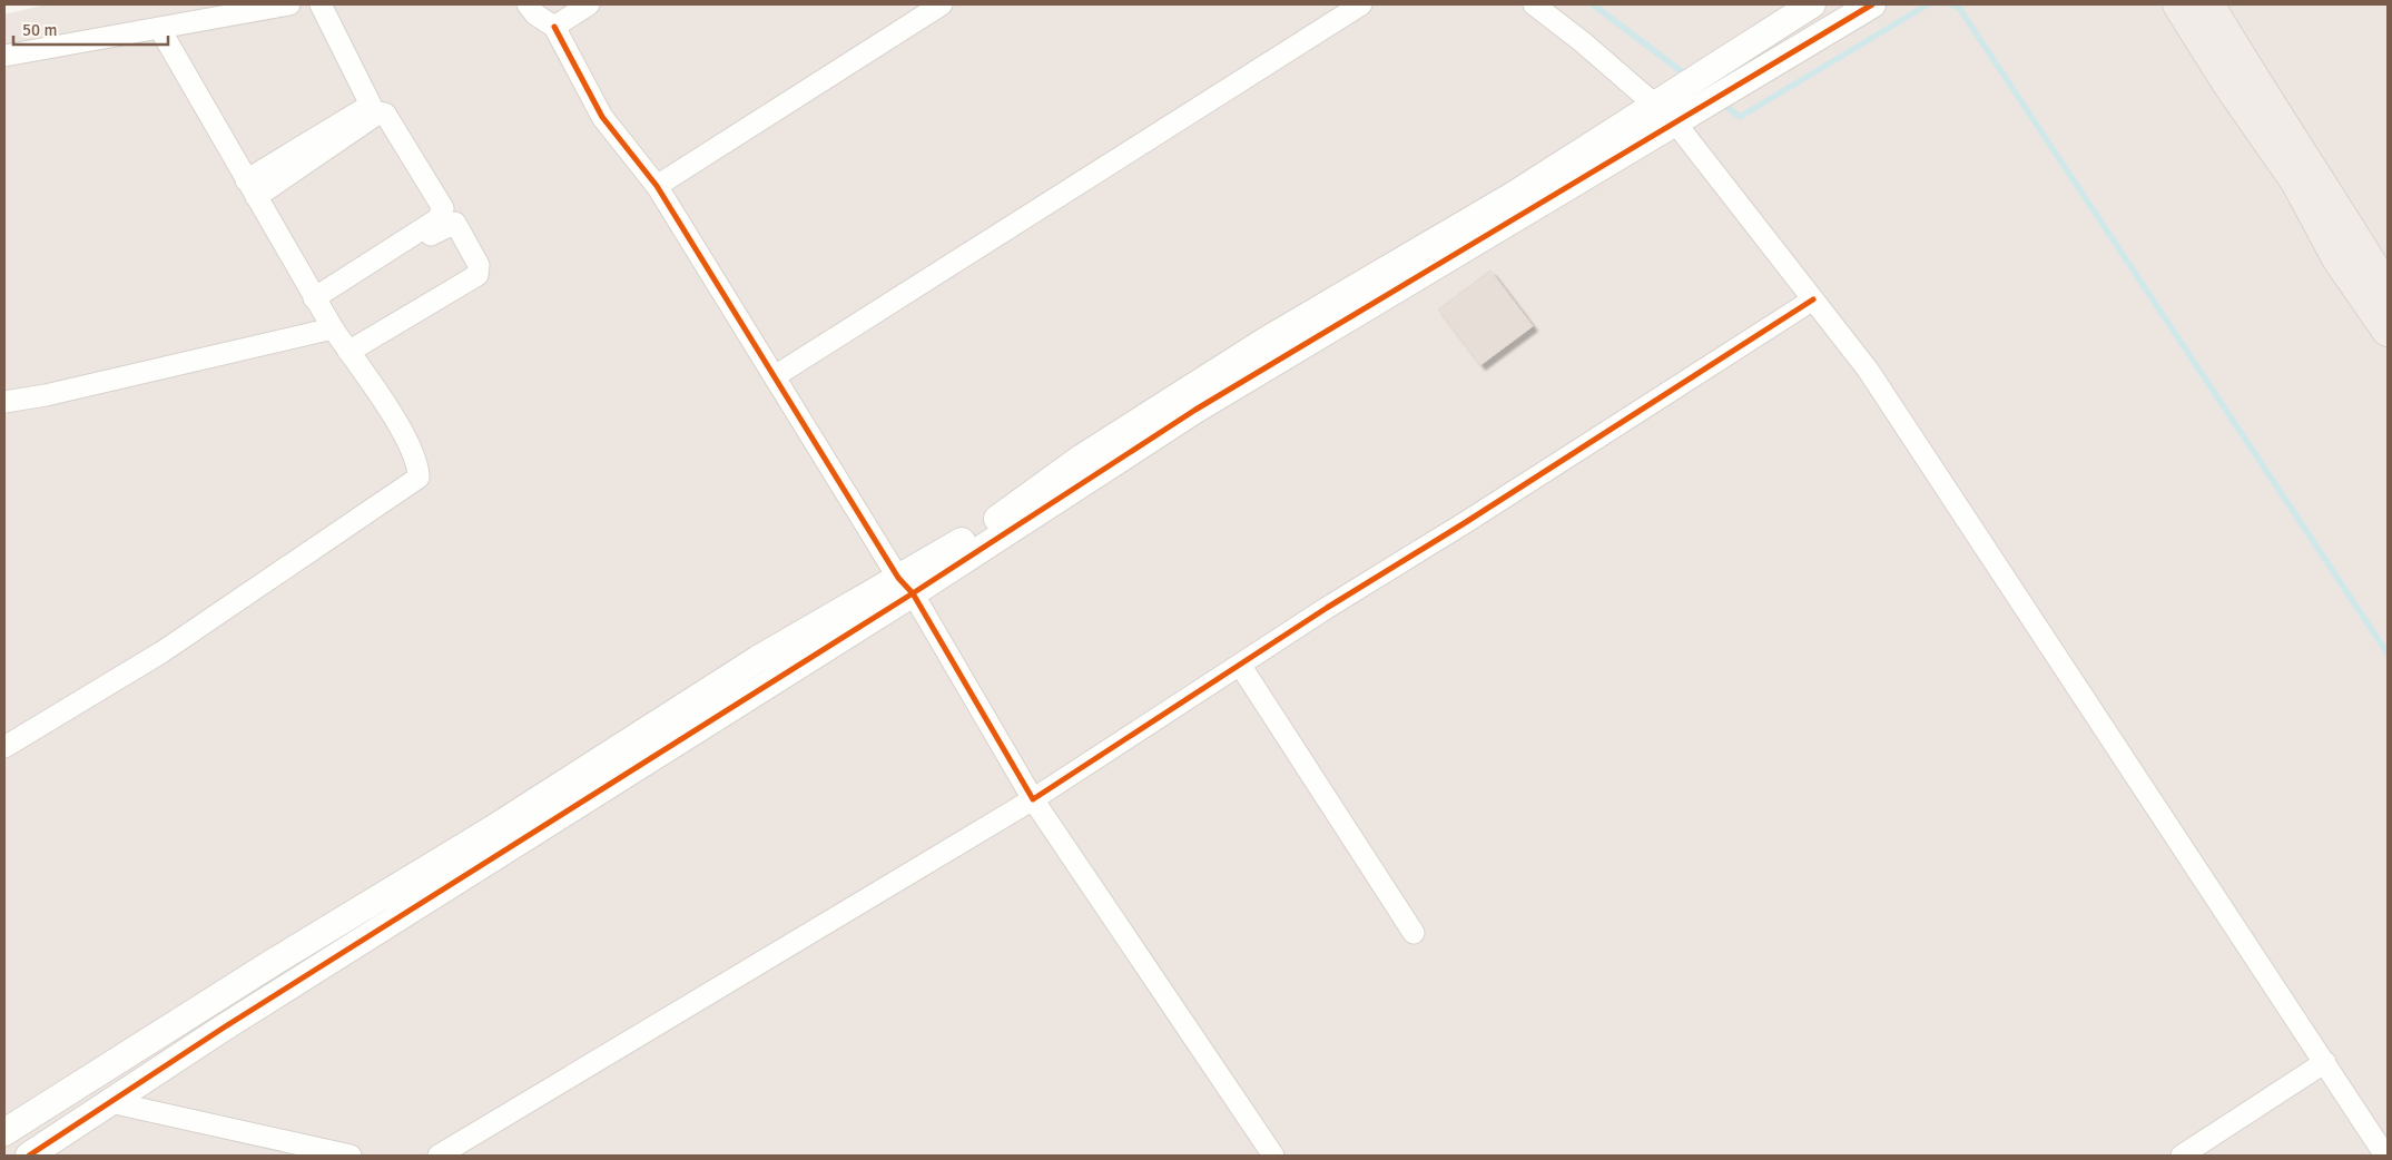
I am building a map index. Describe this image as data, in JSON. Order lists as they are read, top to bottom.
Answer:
{
  "scale_bar": "50 m"
}
